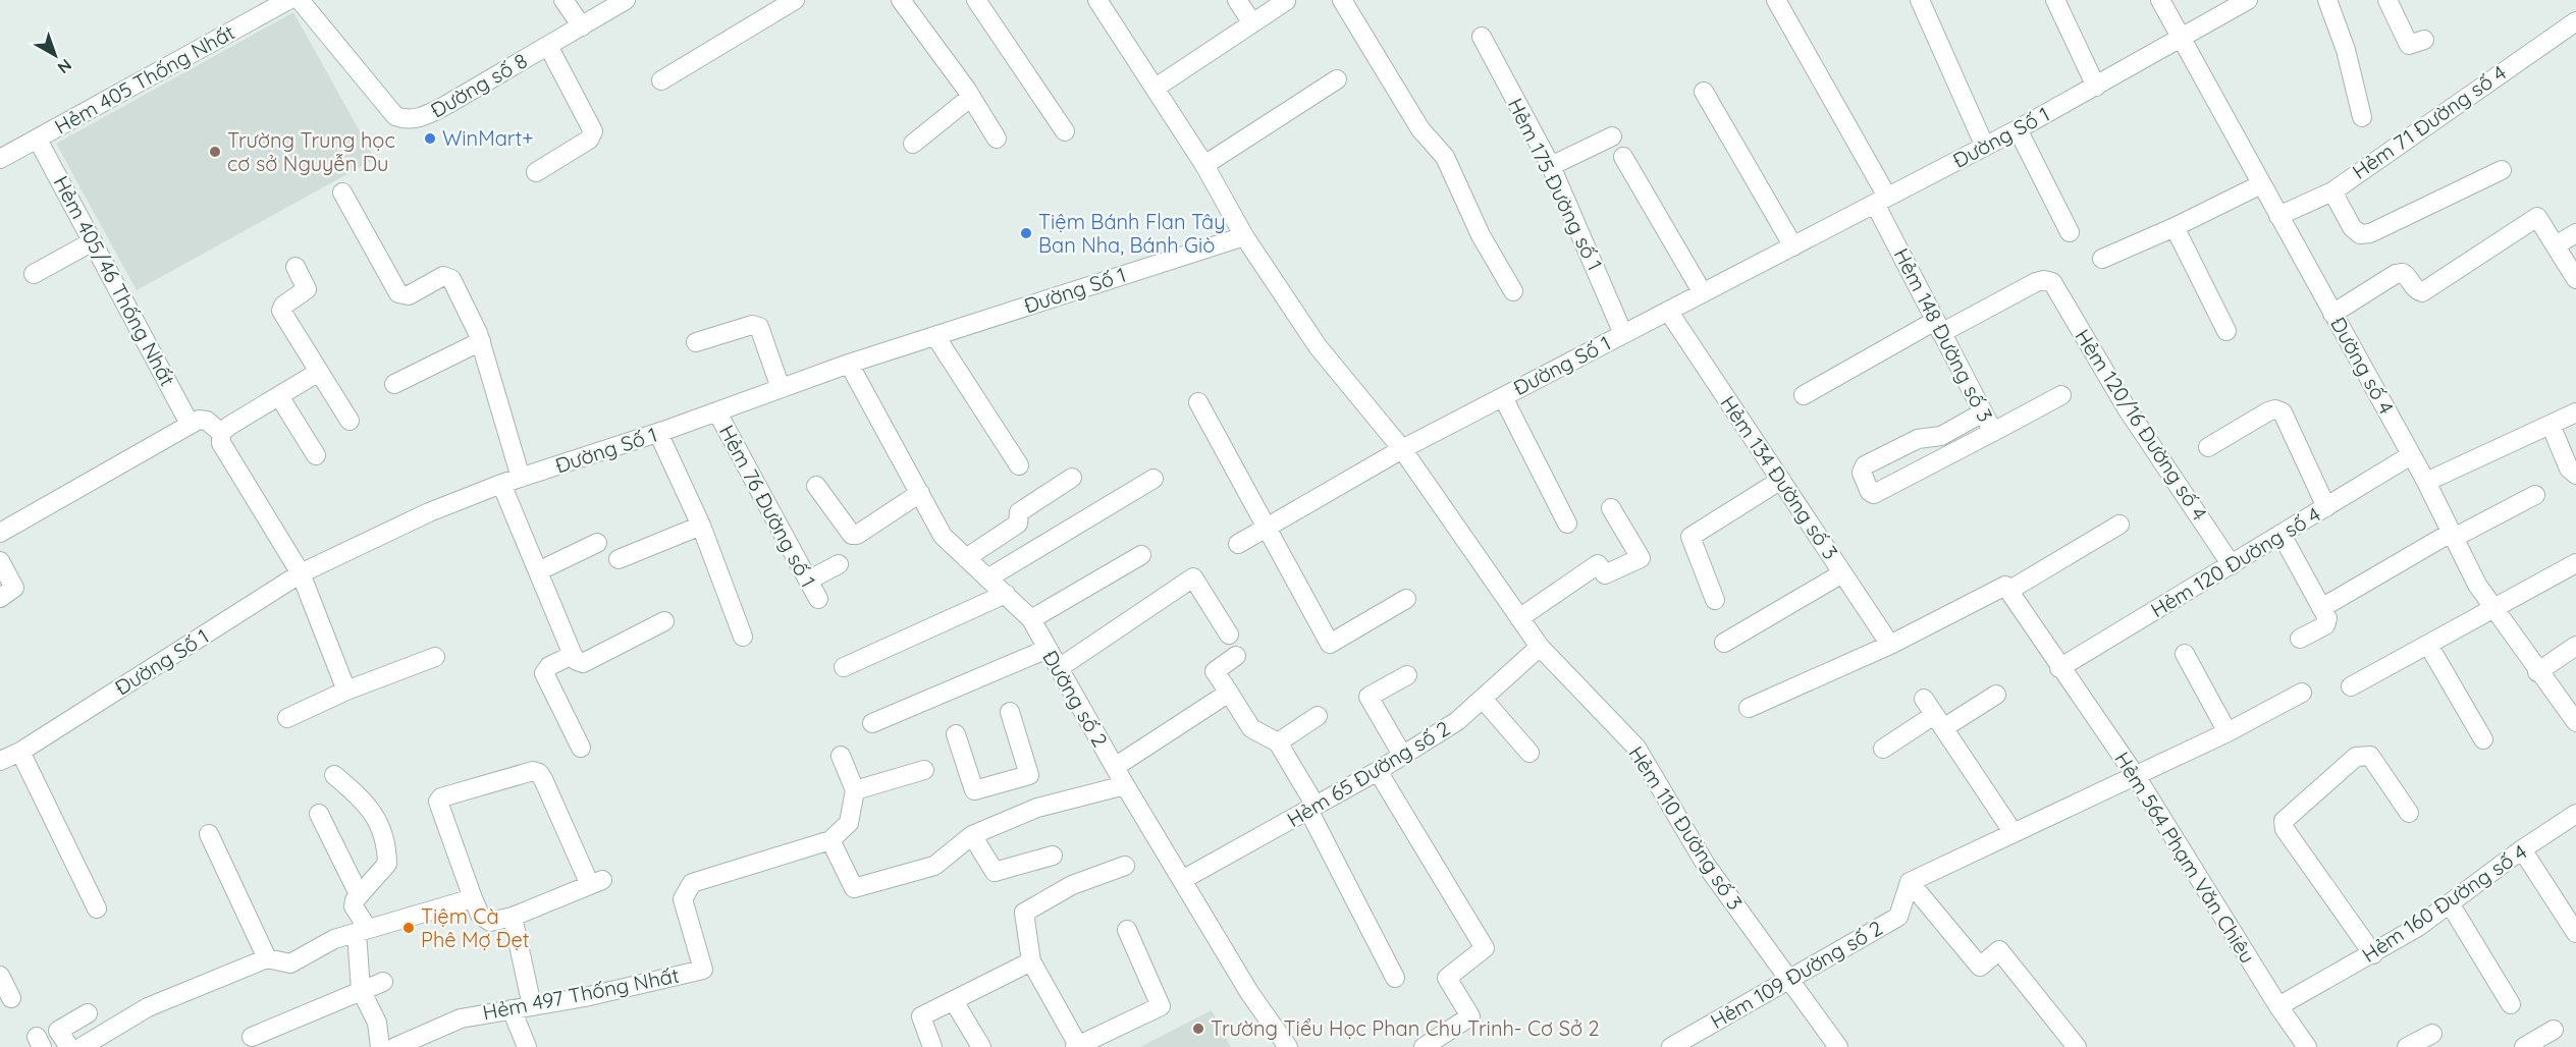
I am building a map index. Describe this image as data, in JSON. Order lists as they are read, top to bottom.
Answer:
{
  "streets": {
    "street": [
      "Hẻm 405 Thống Nhất",
      "Đường số 8",
      "Hẻm 71 Đường số 4",
      "Đường Số 1",
      "Hẻm 175 Đường số 1",
      "Hẻm 405/46 Thống Nhất",
      "Hẻm 148 Đường số 3",
      "Đường số 4",
      "Hẻm 120/16 Đường số 4",
      "Hẻm 134 Đường số 3",
      "Hẻm 76 Đường số 1",
      "Hẻm 120 Đường số 4",
      "Đường số 2",
      "Hẻm 65 Đường số 2",
      "Hẻm 110 Đường số 3",
      "Hẻm 564 Phạm Văn Chiêu",
      "Hẻm 160 Đường số 4",
      "Hẻm 109 Đường số 2",
      "Hẻm 497 Thống Nhất"
    ]
  },
  "crossings": [
    ["Hẻm 405 Thống Nhất", "Hẻm 405/46 Thống Nhất"],
    ["Hẻm 71 Đường số 4", "Đường số 4"],
    ["Đường Số 1", "Hẻm 175 Đường số 1"],
    ["Đường Số 1", "Hẻm 148 Đường số 3"],
    ["Đường Số 1", "Đường số 4"],
    ["Đường Số 1", "Hẻm 134 Đường số 3"],
    ["Đường Số 1", "Hẻm 76 Đường số 1"],
    ["Đường Số 1", "Đường số 2"],
    ["Đường Số 1", "Hẻm 110 Đường số 3"],
    ["Hẻm 148 Đường số 3", "Hẻm 120/16 Đường số 4"],
    ["Đường số 4", "Hẻm 120 Đường số 4"],
    ["Hẻm 120/16 Đường số 4", "Hẻm 120 Đường số 4"],
    ["Hẻm 120 Đường số 4", "Hẻm 564 Phạm Văn Chiêu"],
    ["Đường số 2", "Hẻm 65 Đường số 2"],
    ["Hẻm 65 Đường số 2", "Hẻm 110 Đường số 3"],
    ["Hẻm 110 Đường số 3", "Hẻm 109 Đường số 2"],
    ["Hẻm 564 Phạm Văn Chiêu", "Hẻm 160 Đường số 4"]
  ],
  "places": [
    "WinMart+",
    "Trường Trung học cơ sở Nguyễn Du",
    "Tiệm Bánh Flan Tây Ban Nha, Bánh Giò",
    "Tiệm Cà Phê Mợ Đẹt",
    "Trường Tiểu Học Phan Chu Trinh- Cơ Sở 2"
  ],
  "north": "bottom right"
}
